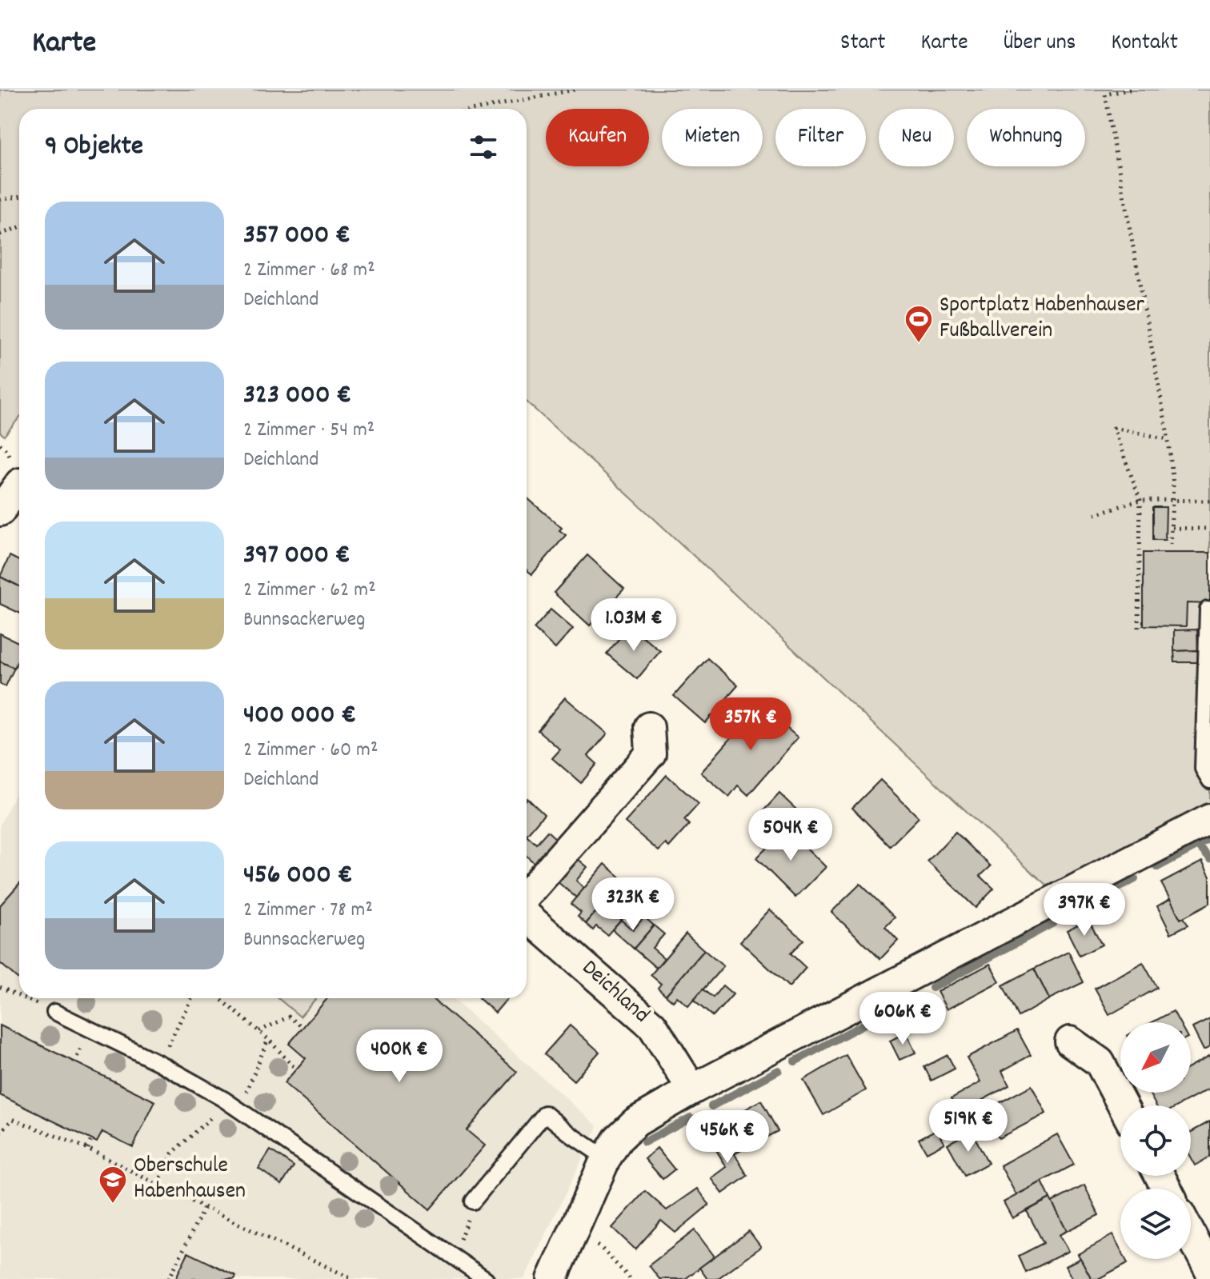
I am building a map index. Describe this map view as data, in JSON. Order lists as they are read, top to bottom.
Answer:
{
  "streets": {
    "street": ["Deichland"]
  },
  "places": {
    "sports": ["Sportplatz Habenhauser Fußballverein"],
    "school or university": ["Oberschule Habenhausen"]
  },
  "north": "bottom left",
  "page": {
    "header": "Karte",
    "nav": [
      "Start",
      "Karte",
      "Über uns",
      "Kontakt"
    ],
    "chip": [
      "Kaufen",
      "Mieten",
      "Filter",
      "Neu",
      "Wohnung"
    ],
    "heading": "9 Objekte",
    "list": [
      {
        "name": "357 000 €",
        "note": "2 Zimmer · 68 m² · Deichland"
      },
      {
        "name": "323 000 €",
        "note": "2 Zimmer · 54 m² · Deichland"
      },
      {
        "name": "397 000 €",
        "note": "2 Zimmer · 62 m² · Bunnsackerweg"
      },
      {
        "name": "400 000 €",
        "note": "2 Zimmer · 60 m² · Deichland"
      },
      {
        "name": "456 000 €",
        "note": "2 Zimmer · 78 m² · Bunnsackerweg"
      }
    ],
    "price": [
      "1.03M €",
      "357K €",
      "504K €",
      "323K €",
      "397K €",
      "606K €",
      "400K €",
      "519K €",
      "456K €"
    ]
  }
}
